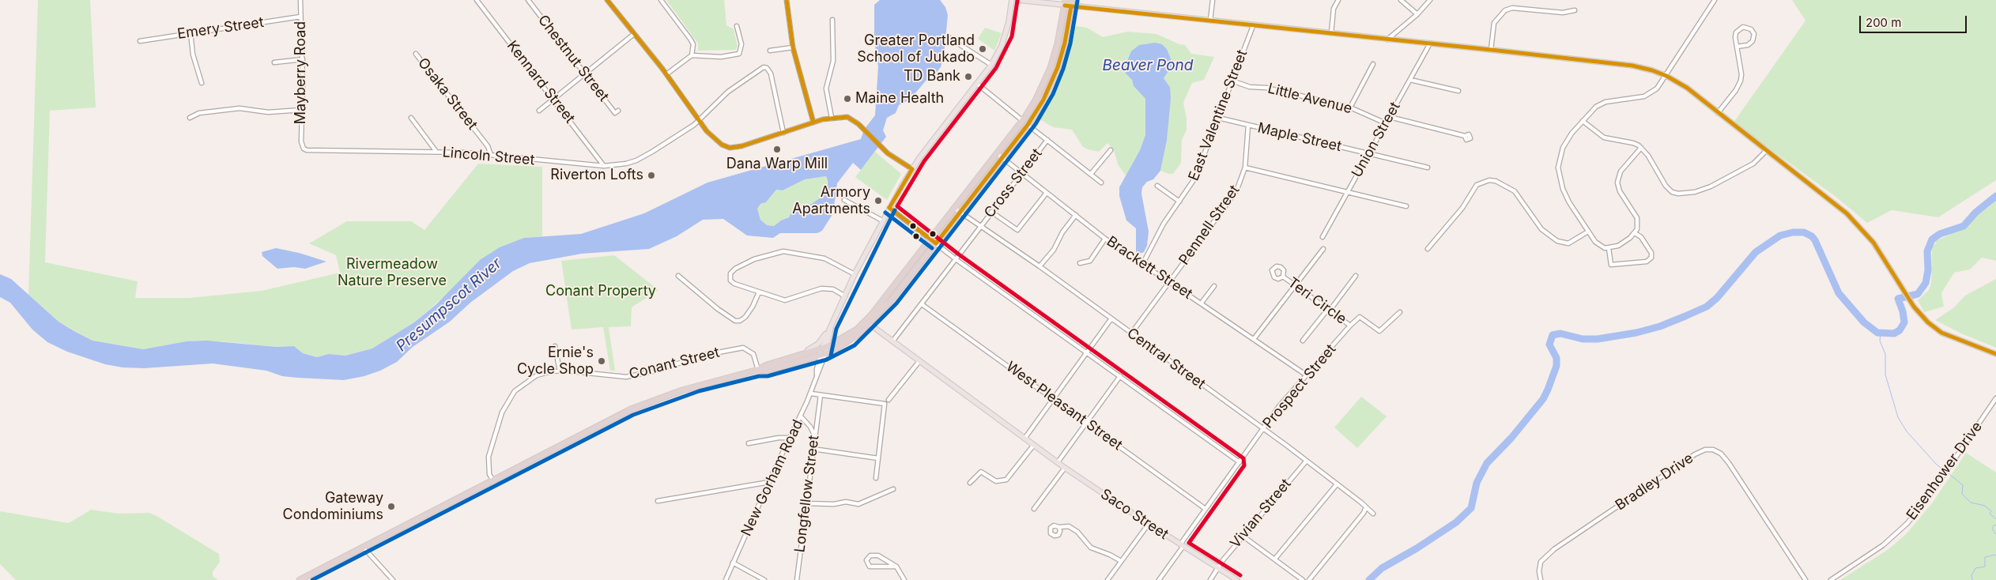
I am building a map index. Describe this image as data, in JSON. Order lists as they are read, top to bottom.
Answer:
{
  "streets": {
    "main road": ["Saco Street"],
    "street": [
      "Emery Street",
      "Chestnut Street",
      "Mayberry Road",
      "Kennard Street",
      "Osaka Street",
      "Little Avenue",
      "East Valentine Street",
      "Maple Street",
      "Union Street",
      "Lincoln Street",
      "Cross Street",
      "Pennell Street",
      "Brackett Street",
      "Teri Circle",
      "Central Street",
      "Conant Street",
      "Prospect Street",
      "West Pleasant Street",
      "Eisenhower Drive",
      "New Gorham Road",
      "Bradley Drive",
      "Longfellow Street",
      "Vivian Street"
    ]
  },
  "crossings": [
    ["Emery Street", "Mayberry Road"],
    ["Mayberry Road", "Lincoln Street"],
    ["Kennard Street", "Lincoln Street"],
    ["Osaka Street", "Lincoln Street"],
    ["Little Avenue", "East Valentine Street"],
    ["Little Avenue", "Union Street"],
    ["East Valentine Street", "Maple Street"],
    ["East Valentine Street", "Brackett Street"],
    ["Maple Street", "Union Street"],
    ["Maple Street", "Pennell Street"],
    ["Cross Street", "Brackett Street"],
    ["Cross Street", "Central Street"],
    ["Cross Street", "West Pleasant Street"],
    ["Cross Street", "Saco Street"],
    ["Pennell Street", "Brackett Street"],
    ["Pennell Street", "Central Street"],
    ["Brackett Street", "Prospect Street"],
    ["Teri Circle", "Prospect Street"],
    ["Central Street", "Prospect Street"],
    ["Central Street", "Vivian Street"],
    ["Prospect Street", "West Pleasant Street"],
    ["Prospect Street", "Saco Street"],
    ["Vivian Street", "Saco Street"]
  ],
  "water": ["Beaver Pond", "Presumpscot River"],
  "parks": ["Rivermeadow Nature Preserve", "Conant Property"],
  "places": [
    "Greater Portland School of Jukado",
    "TD Bank",
    "Maine Health",
    "Dana Warp Mill",
    "Riverton Lofts",
    "Armory Apartments",
    "Ernie's Cycle Shop",
    "Gateway Condominiums"
  ],
  "scale_bar": "200 m"
}
